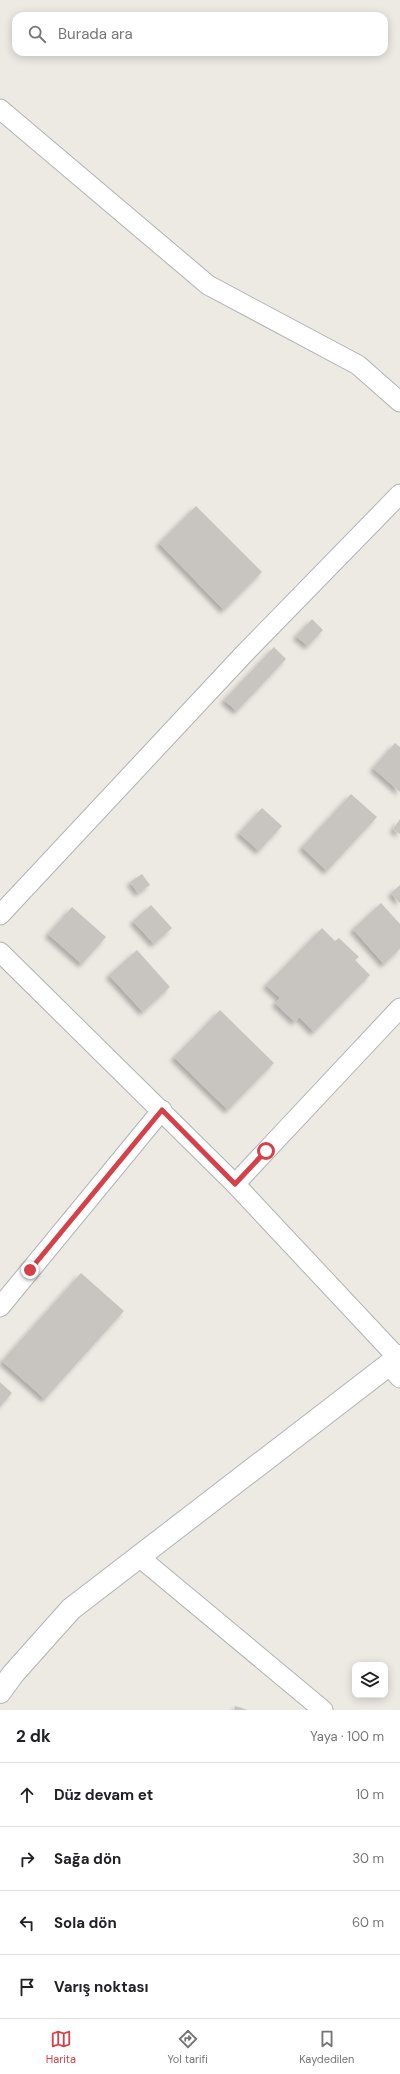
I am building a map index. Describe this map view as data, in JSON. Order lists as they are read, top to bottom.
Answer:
{
  "page": {
    "search": "Burada ara",
    "heading": ["2 dk", "Yaya · 100 m"],
    "list": [
      ["Düz devam et", "10 m"],
      ["Sağa dön", "30 m"],
      ["Sola dön", "60 m"],
      "Varış noktası"
    ],
    "nav": ["Harita", "Yol tarifi", "Kaydedilen"]
  }
}
